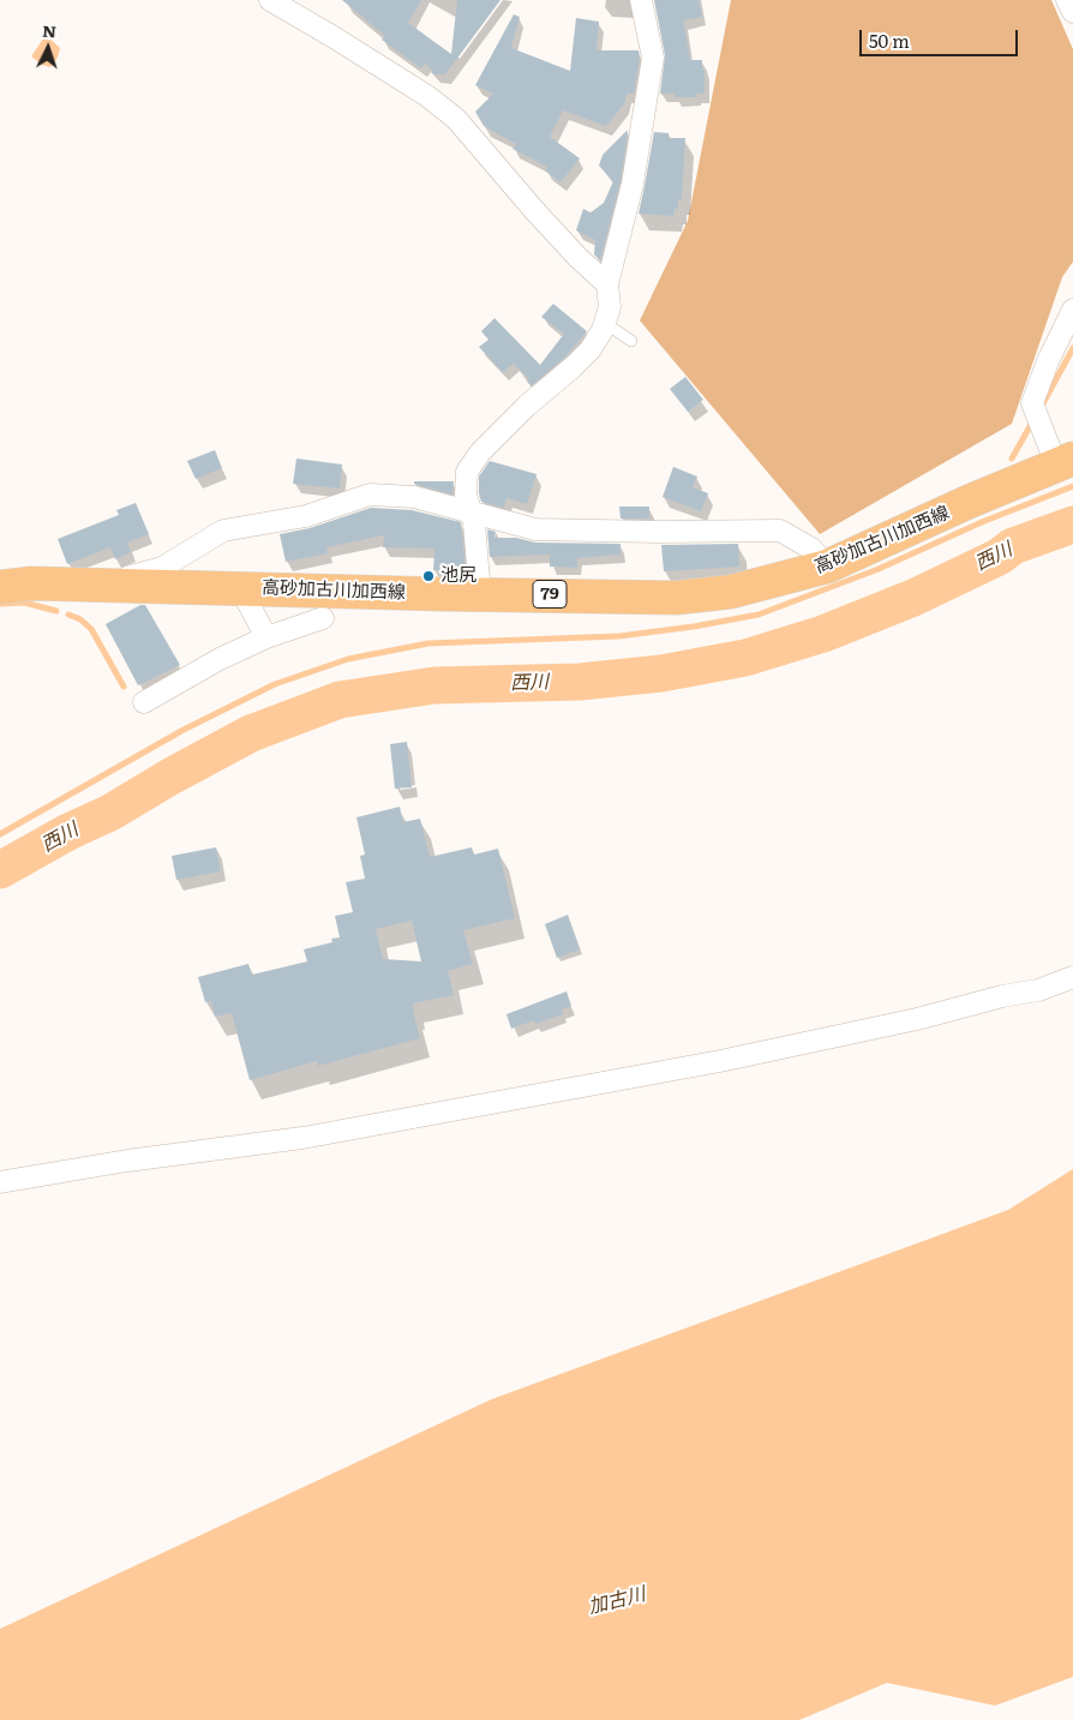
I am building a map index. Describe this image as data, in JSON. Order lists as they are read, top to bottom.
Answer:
{
  "streets": {
    "main road": ["高砂加古川加西線", "79"]
  },
  "water": ["西川", "加古川"],
  "places": ["池尻"],
  "scale_bar": "50 m",
  "north": "top"
}
